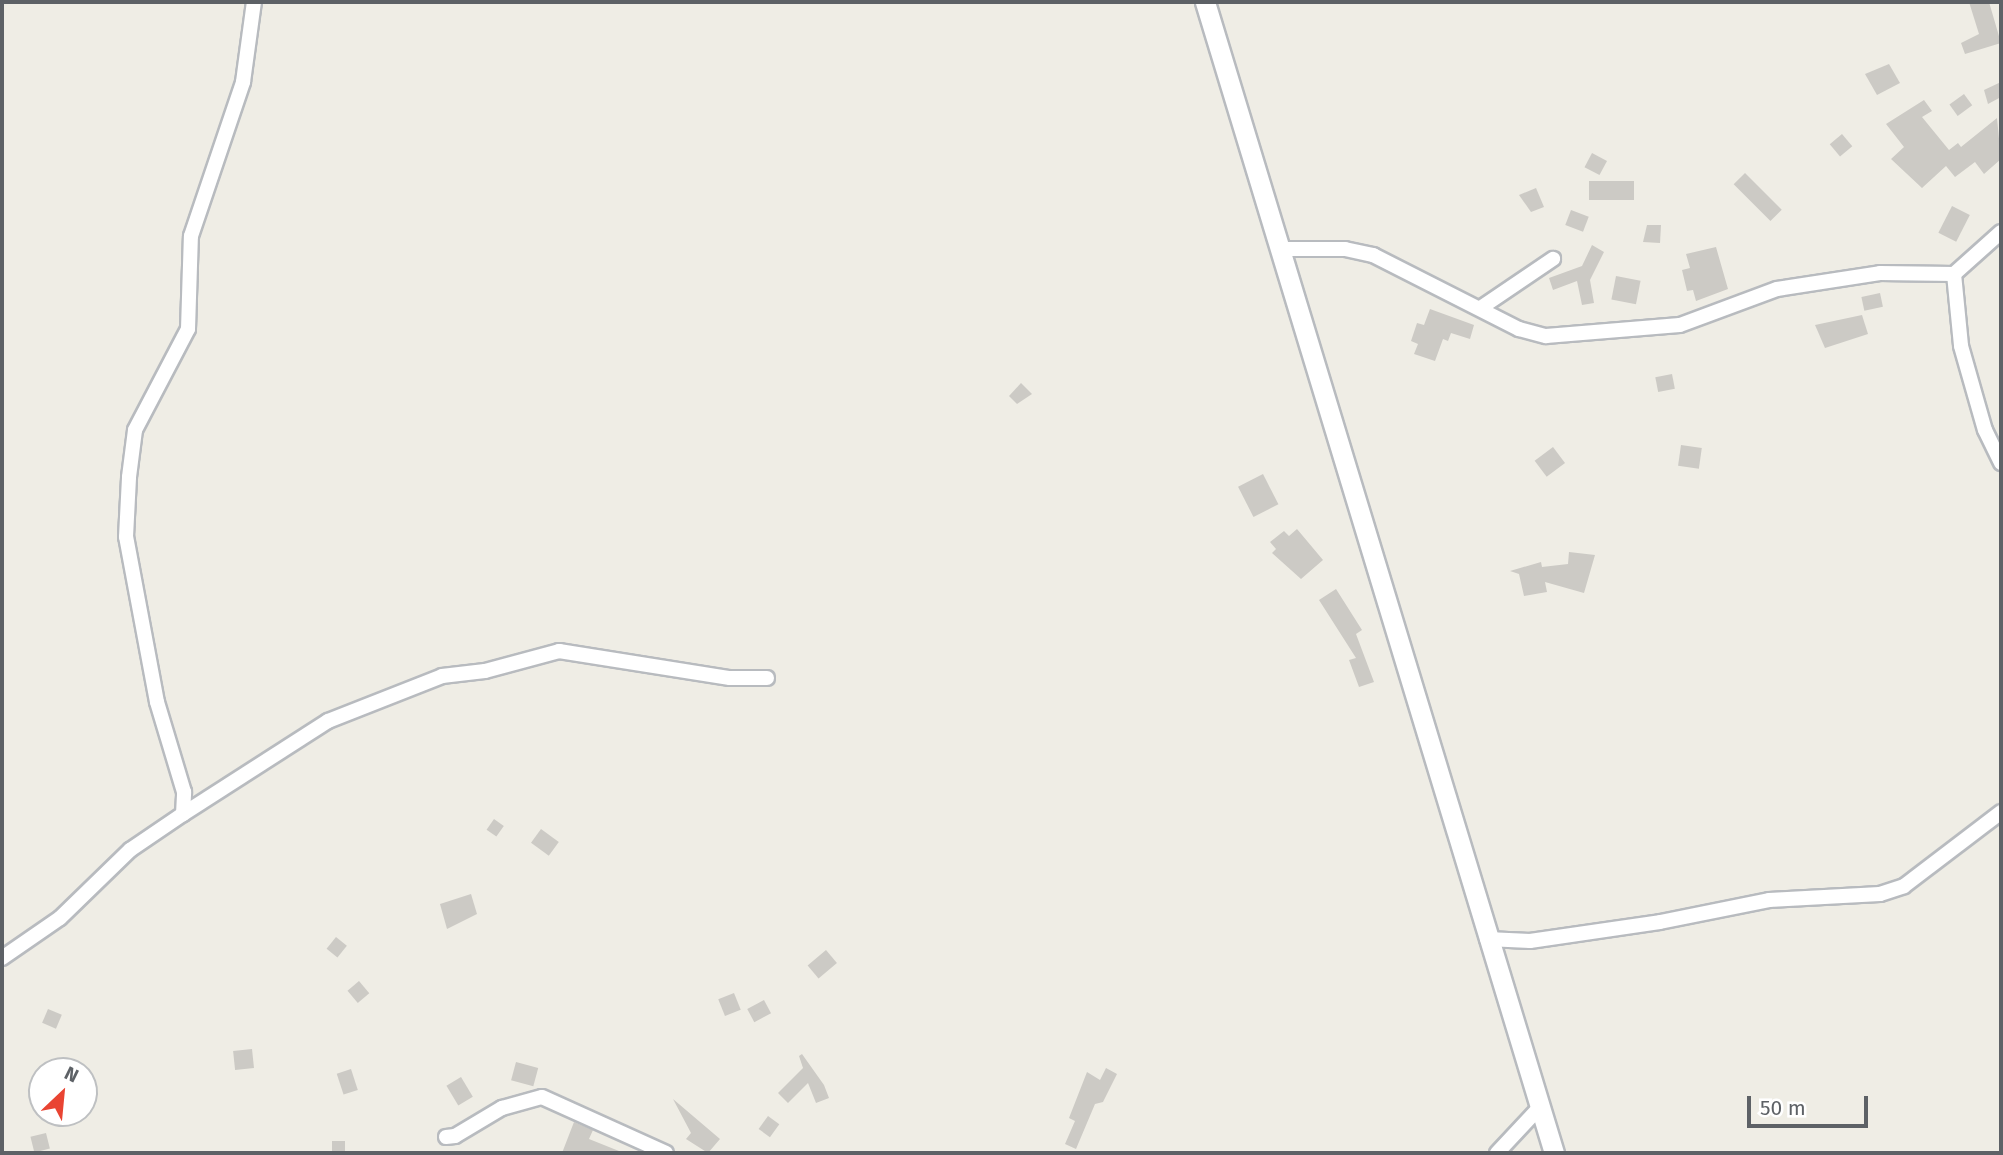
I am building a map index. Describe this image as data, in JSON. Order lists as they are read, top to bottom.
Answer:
{
  "scale_bar": "50 m",
  "north": "top right"
}
